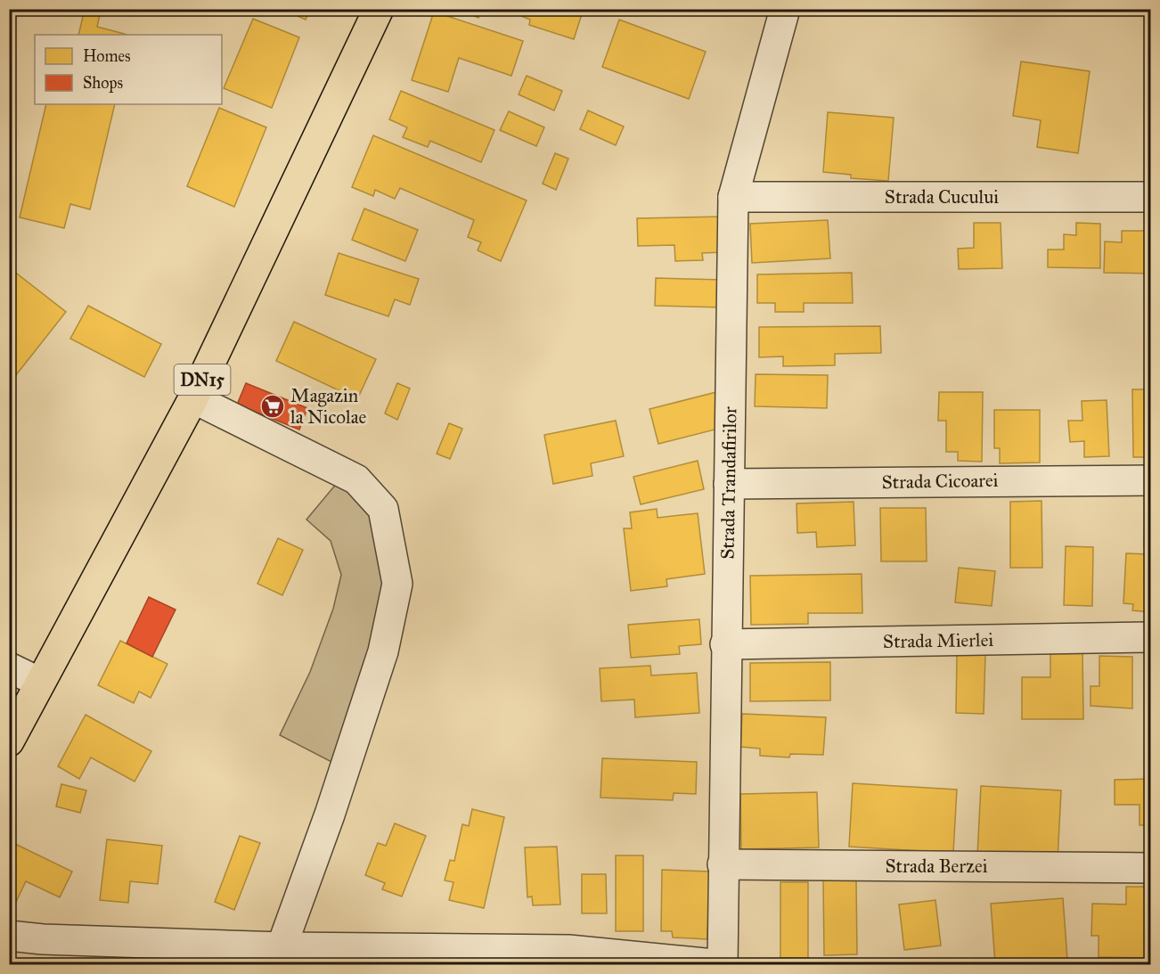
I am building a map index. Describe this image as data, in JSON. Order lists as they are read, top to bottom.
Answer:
{
  "streets": {
    "main road": ["DN15"],
    "street": [
      "Strada Cucului",
      "Strada Cicoarei",
      "Strada Trandafirilor",
      "Strada Mierlei",
      "Strada Berzei"
    ]
  },
  "crossings": [
    ["Strada Cucului", "Strada Trandafirilor"],
    ["Strada Cicoarei", "Strada Trandafirilor"],
    ["Strada Trandafirilor", "Strada Mierlei"],
    ["Strada Trandafirilor", "Strada Berzei"]
  ],
  "places": {
    "supermarket": ["Magazin la Nicolae"]
  },
  "legend": ["Homes", "Shops"]
}
